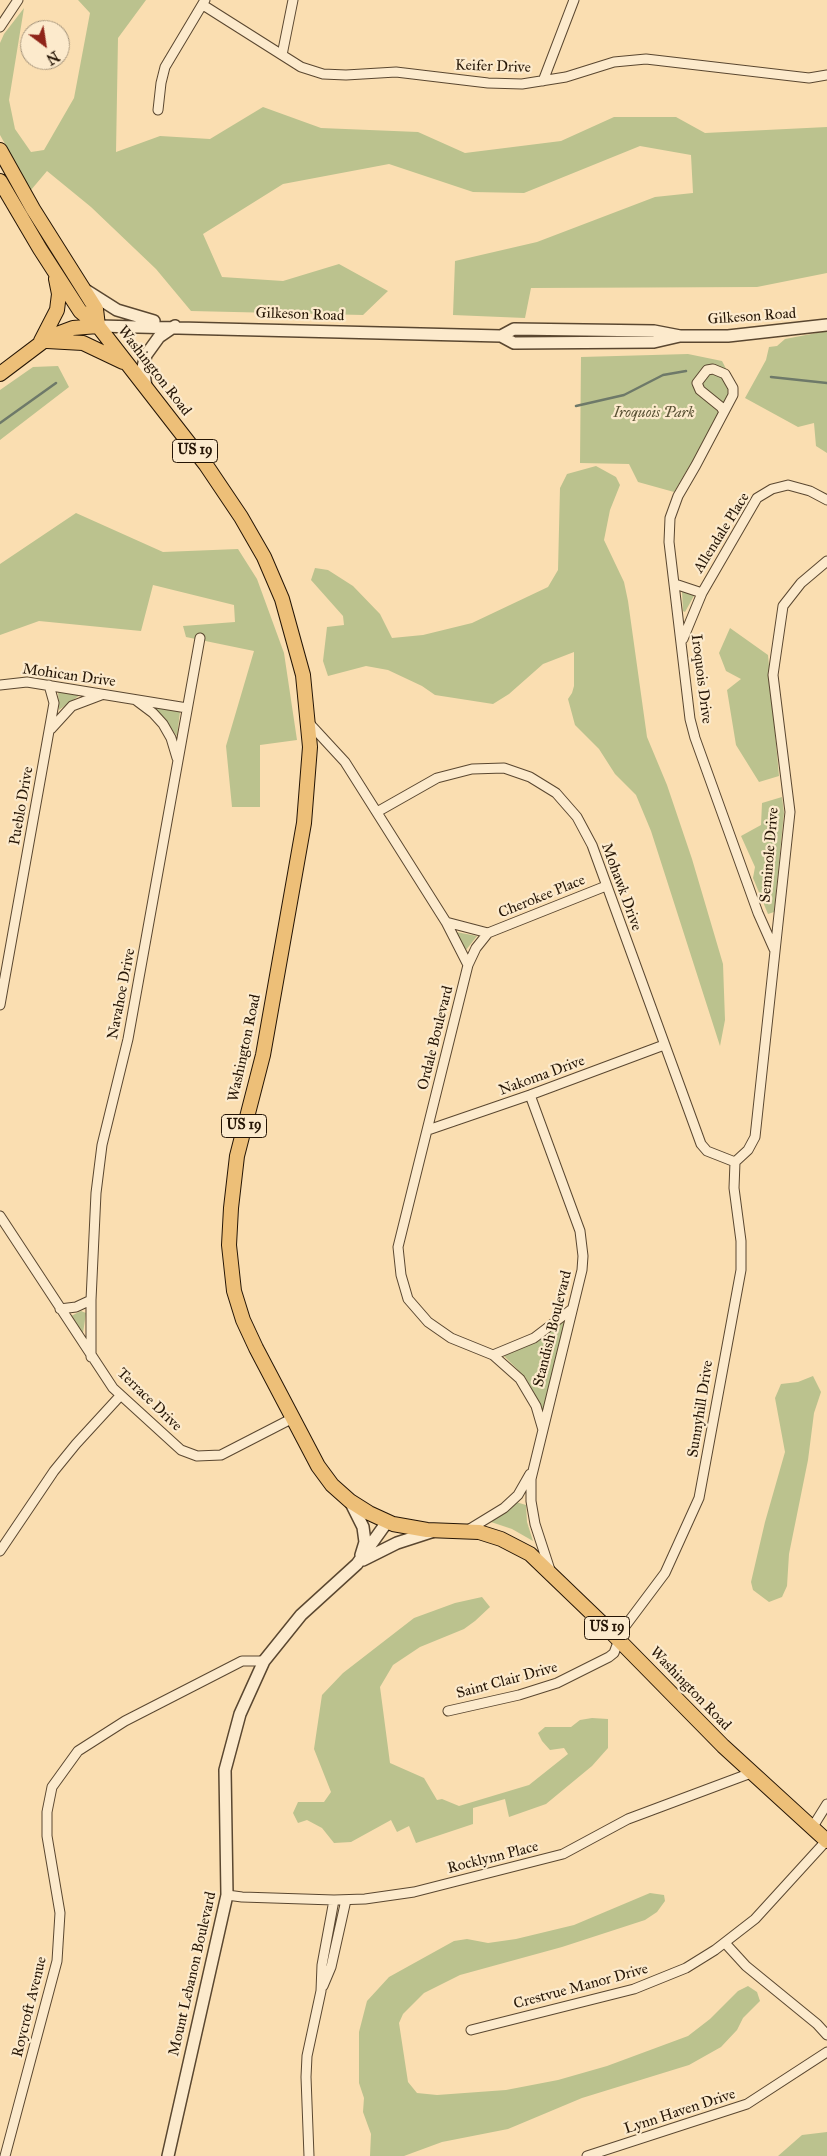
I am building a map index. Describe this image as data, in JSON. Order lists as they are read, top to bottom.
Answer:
{
  "streets": {
    "main road": ["Washington Road", "US 19"],
    "street": [
      "Keifer Drive",
      "Gilkeson Road",
      "Allendale Place",
      "Mohican Drive",
      "Iroquois Drive",
      "Pueblo Drive",
      "Seminole Drive",
      "Mohawk Drive",
      "Cherokee Place",
      "Navahoe Drive",
      "Ordale Boulevard",
      "Nakoma Drive",
      "Standish Boulevard",
      "Terrace Drive",
      "Sunnyhill Drive",
      "Saint Clair Drive",
      "Rocklynn Place",
      "Mount Lebanon Boulevard",
      "Crestvue Manor Drive",
      "Roycroft Avenue",
      "Lynn Haven Drive"
    ]
  },
  "crossings": [
    ["Gilkeson Road", "Washington Road"],
    ["Washington Road", "Standish Boulevard"],
    ["Washington Road", "Terrace Drive"],
    ["Washington Road", "Sunnyhill Drive"],
    ["Washington Road", "Saint Clair Drive"],
    ["Washington Road", "Rocklynn Place"],
    ["Washington Road", "Mount Lebanon Boulevard"],
    ["Washington Road", "Crestvue Manor Drive"],
    ["Allendale Place", "Iroquois Drive"],
    ["Mohican Drive", "Pueblo Drive"],
    ["Mohican Drive", "Navahoe Drive"],
    ["Iroquois Drive", "Seminole Drive"],
    ["Seminole Drive", "Mohawk Drive"],
    ["Seminole Drive", "Sunnyhill Drive"],
    ["Mohawk Drive", "Cherokee Place"],
    ["Mohawk Drive", "Nakoma Drive"],
    ["Mohawk Drive", "Sunnyhill Drive"],
    ["Cherokee Place", "Ordale Boulevard"],
    ["Navahoe Drive", "Terrace Drive"],
    ["Ordale Boulevard", "Nakoma Drive"],
    ["Ordale Boulevard", "Standish Boulevard"],
    ["Nakoma Drive", "Standish Boulevard"],
    ["Sunnyhill Drive", "Saint Clair Drive"],
    ["Rocklynn Place", "Mount Lebanon Boulevard"],
    ["Mount Lebanon Boulevard", "Roycroft Avenue"]
  ],
  "parks": ["Iroquois Park"],
  "north": "bottom right"
}
